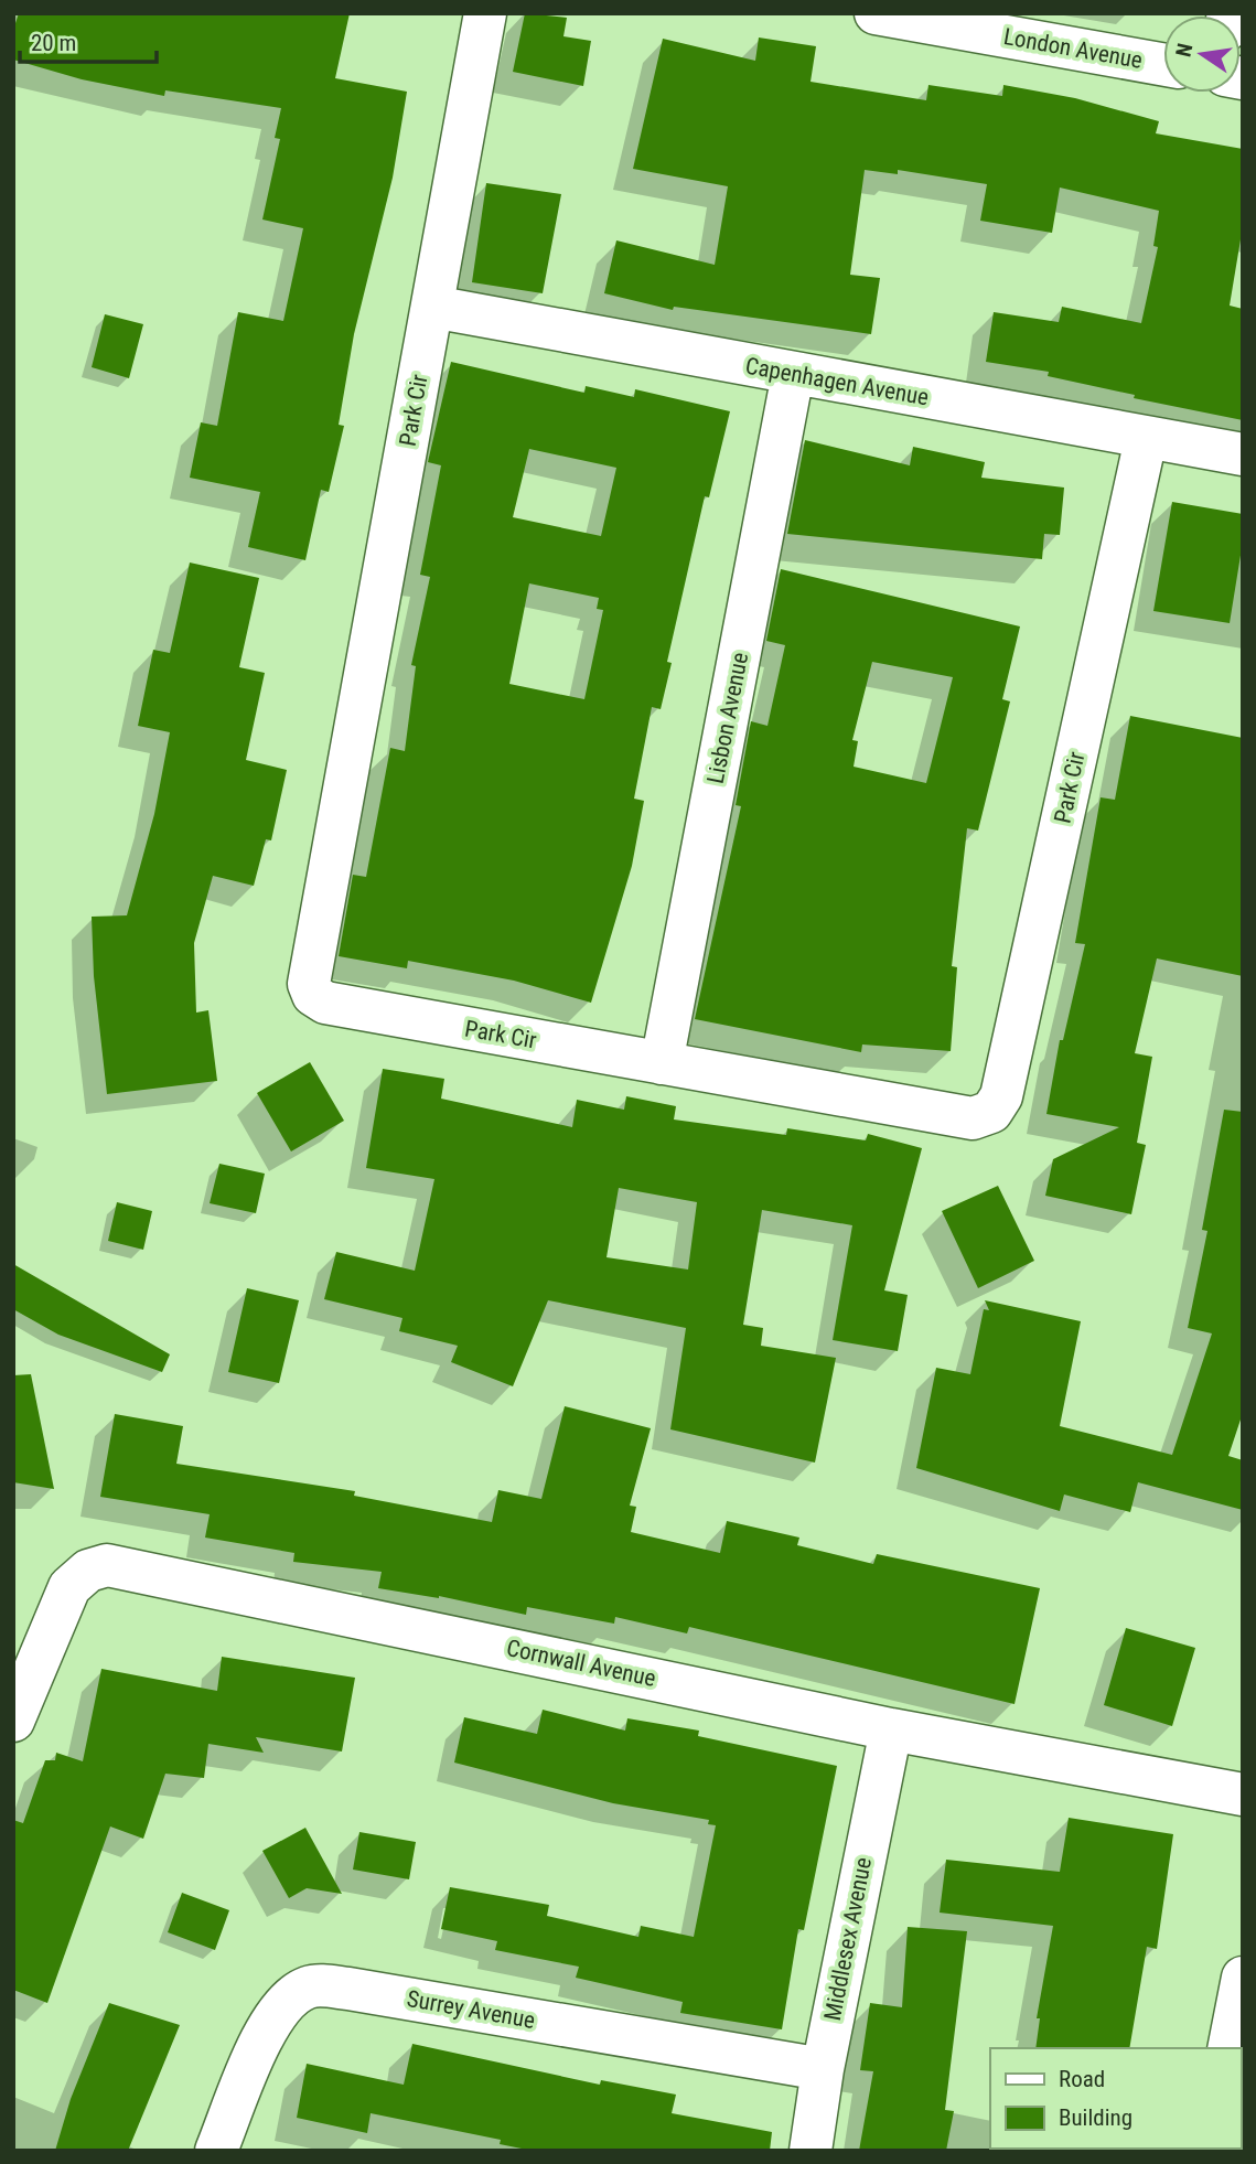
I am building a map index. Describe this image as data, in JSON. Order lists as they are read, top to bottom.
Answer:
{
  "streets": {
    "street": [
      "London Avenue",
      "Capenhagen Avenue",
      "Park Cir",
      "Lisbon Avenue",
      "Cornwall Avenue",
      "Middlesex Avenue",
      "Surrey Avenue"
    ]
  },
  "crossings": [
    ["Capenhagen Avenue", "Park Cir"],
    ["Capenhagen Avenue", "Lisbon Avenue"],
    ["Park Cir", "Lisbon Avenue"],
    ["Cornwall Avenue", "Middlesex Avenue"],
    ["Middlesex Avenue", "Surrey Avenue"]
  ],
  "legend": ["Road", "Building"],
  "scale_bar": "20 m",
  "north": "left"
}
